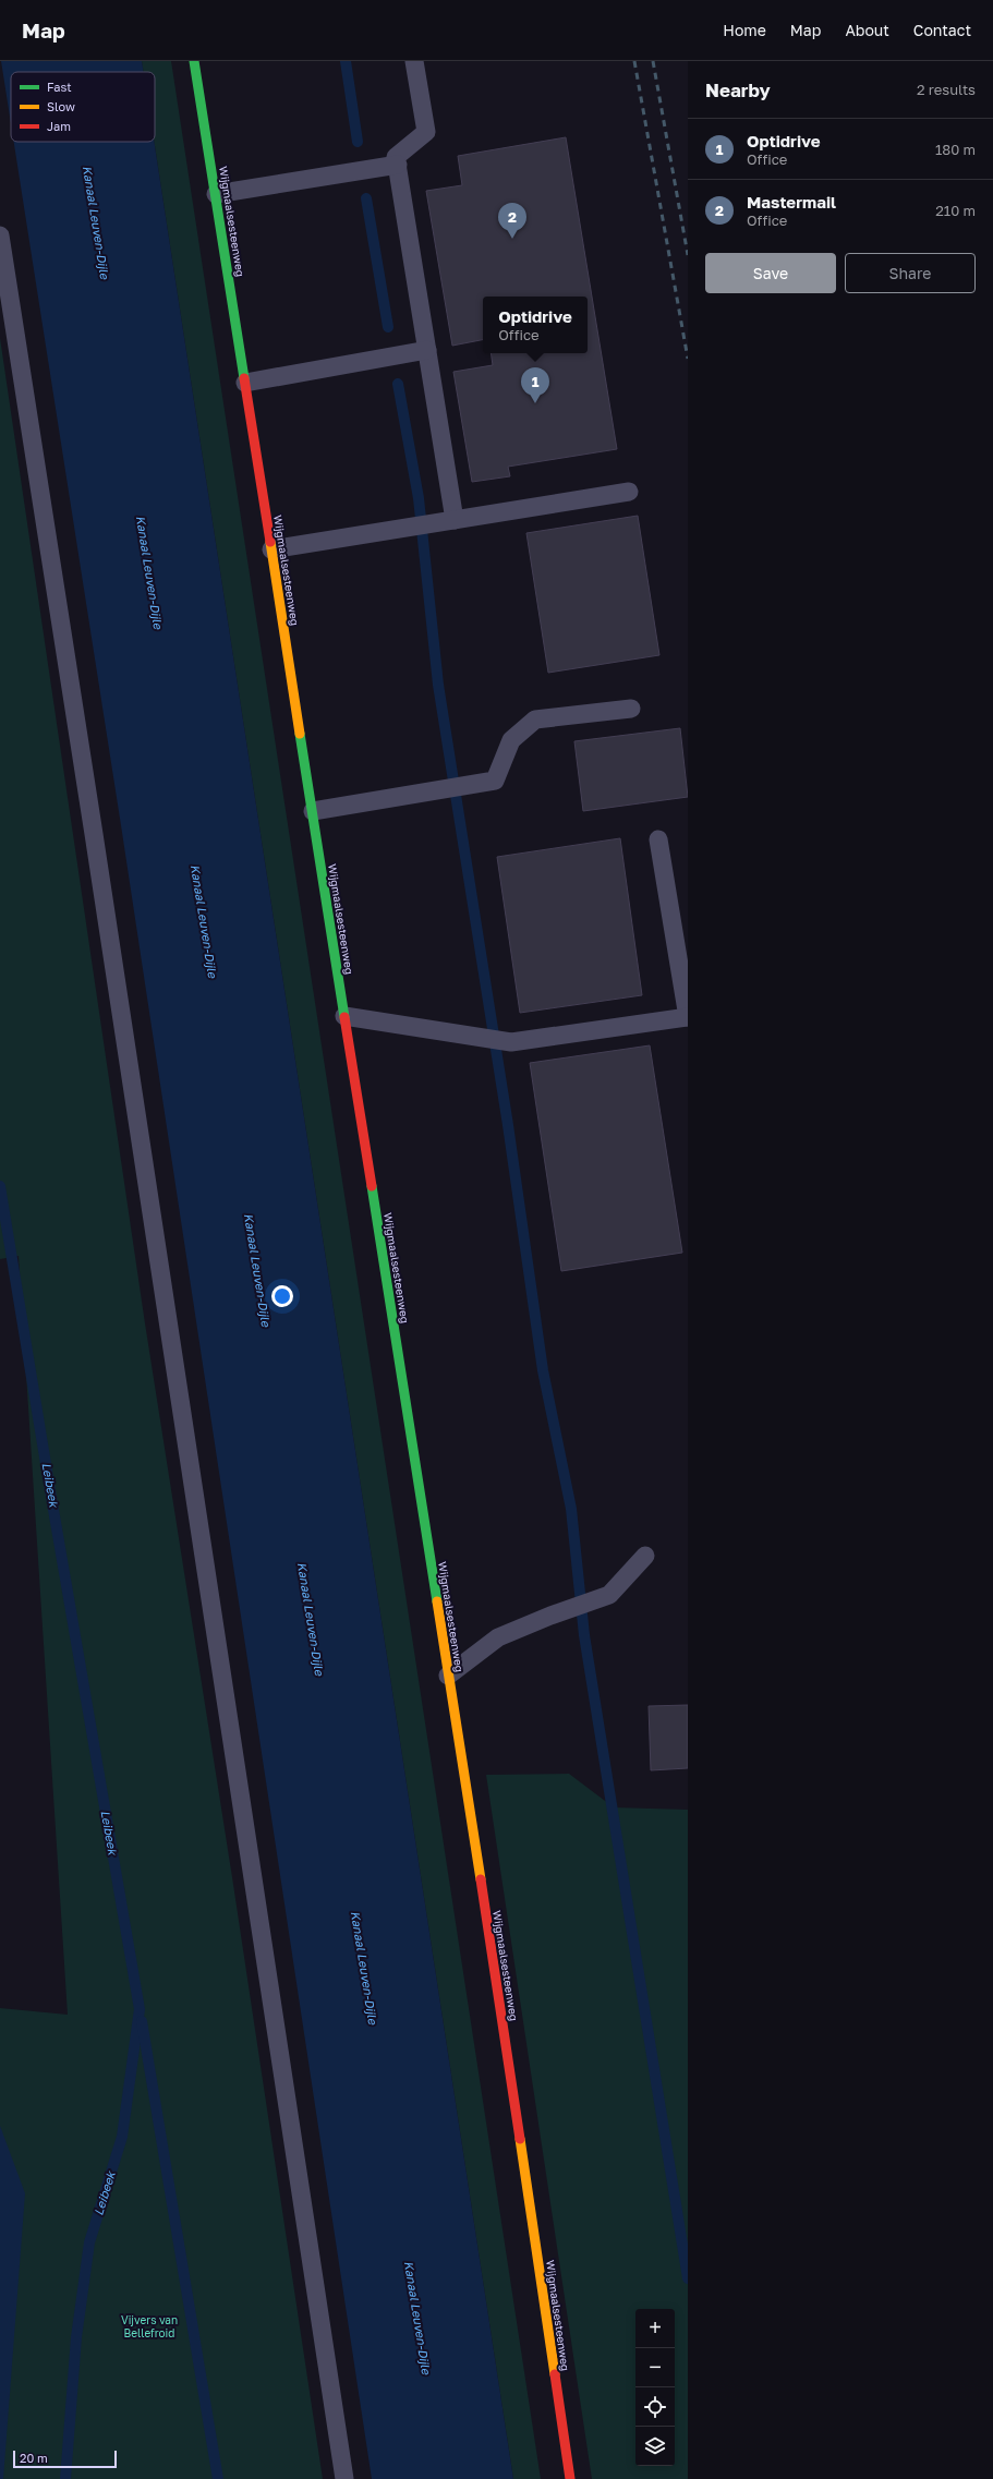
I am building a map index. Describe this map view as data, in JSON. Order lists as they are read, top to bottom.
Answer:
{
  "streets": {
    "street": ["Wijgmaalsesteenweg"]
  },
  "water": ["Kanaal Leuven-Dijle", "Leibeek"],
  "parks": ["Vijvers van Bellefroid"],
  "legend": ["Fast", "Slow", "Jam"],
  "scale_bar": "20 m",
  "page": {
    "header": "Map",
    "nav": [
      "Home",
      "Map",
      "About",
      "Contact"
    ],
    "heading": ["Nearby", "2 results"],
    "list": [
      {
        "mark": "1",
        "name": "Optidrive",
        "note": "Office",
        "value": "180 m"
      },
      {
        "mark": "2",
        "name": "Mastermail",
        "note": "Office",
        "value": "210 m"
      }
    ],
    "pins": ["2", "1"],
    "buttons": ["Save", "Share"],
    "popup": ["Optidrive", "Office"],
    "map_buttons": ["+", "−"],
    "scale": "20 m"
  }
}
